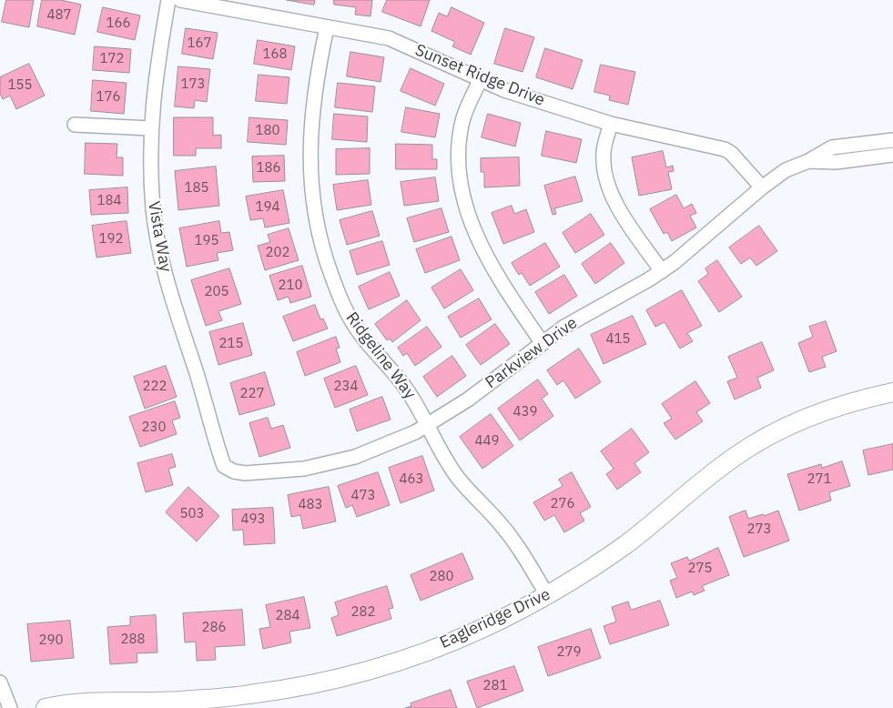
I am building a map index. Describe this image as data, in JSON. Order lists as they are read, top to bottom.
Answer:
{
  "streets": {
    "main road": ["Eagleridge Drive"],
    "street": [
      "Sunset Ridge Drive",
      "Vista Way",
      "Parkview Drive",
      "Ridgeline Way"
    ]
  },
  "crossings": [
    ["Sunset Ridge Drive", "Parkview Drive"],
    ["Sunset Ridge Drive", "Ridgeline Way"],
    ["Vista Way", "Parkview Drive"],
    ["Parkview Drive", "Ridgeline Way"],
    ["Ridgeline Way", "Eagleridge Drive"]
  ],
  "house_numbers": [
    "487",
    "166",
    "167",
    "168",
    "172",
    "173",
    "155",
    "176",
    "180",
    "186",
    "185",
    "184",
    "194",
    "192",
    "195",
    "202",
    "210",
    "205",
    "415",
    "215",
    "222",
    "234",
    "227",
    "439",
    "230",
    "449",
    "463",
    "271",
    "473",
    "276",
    "483",
    "503",
    "493",
    "273",
    "275",
    "280",
    "282",
    "284",
    "286",
    "288",
    "290",
    "279",
    "281"
  ]
}
